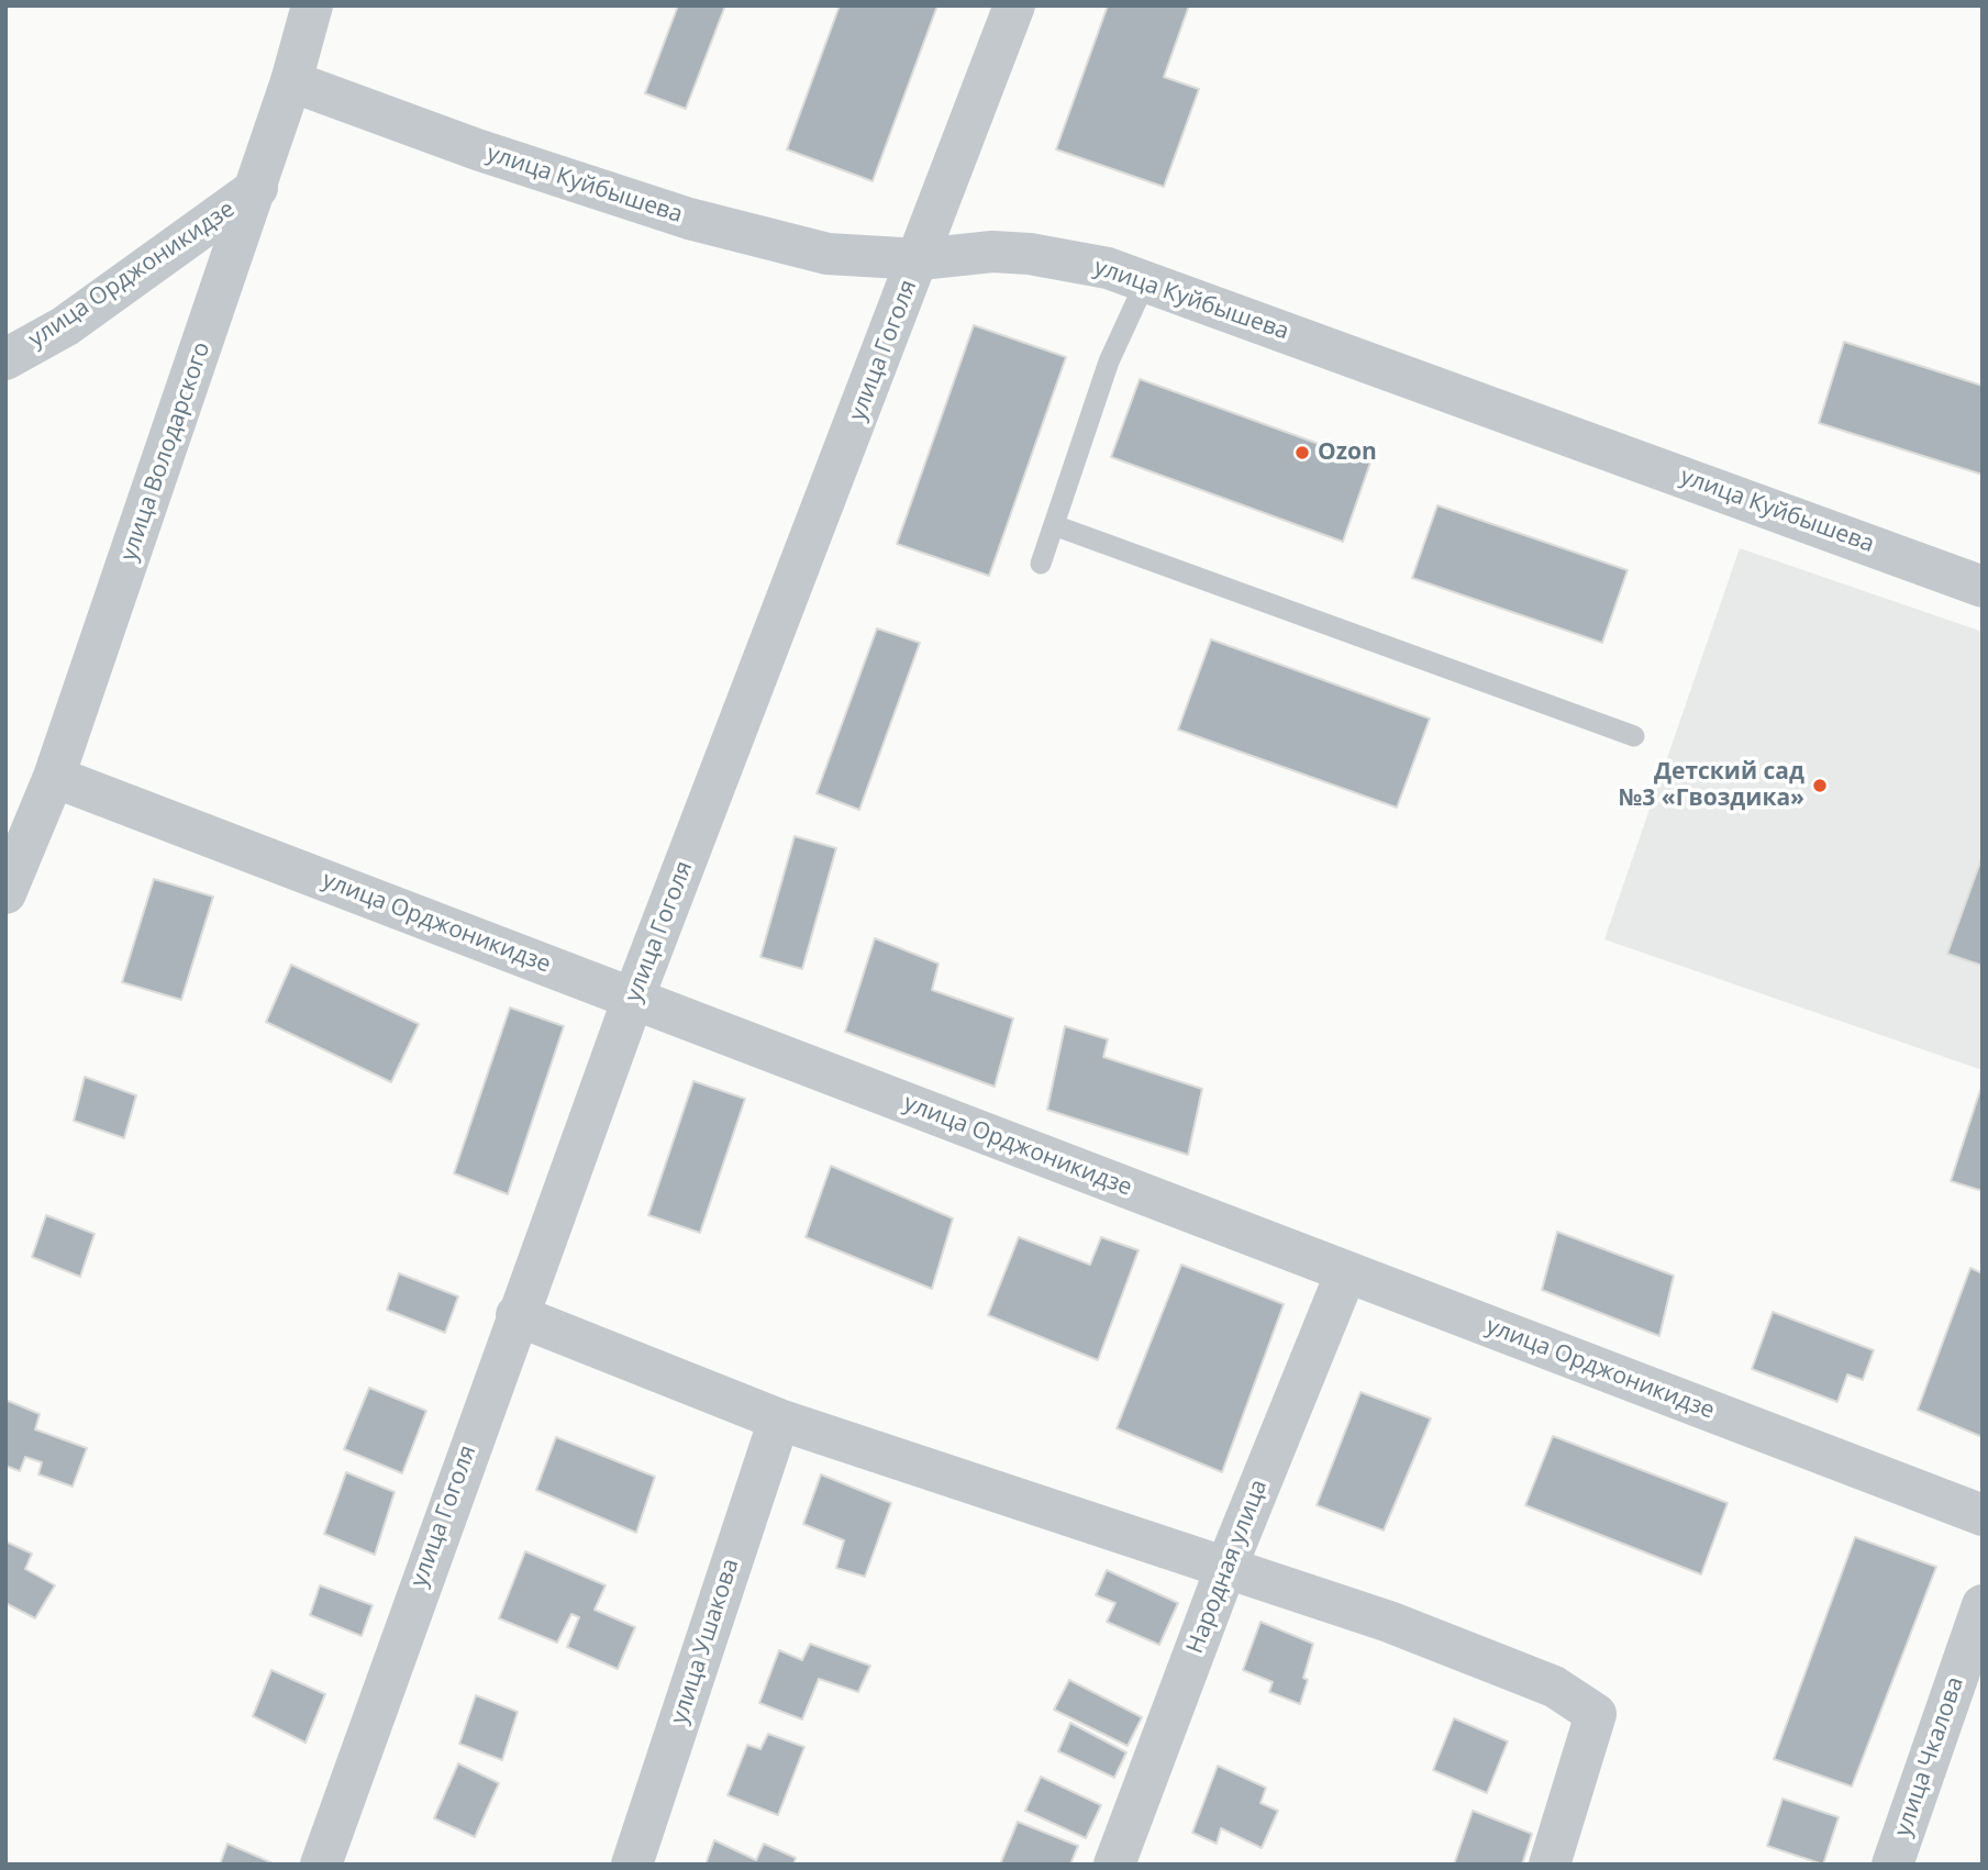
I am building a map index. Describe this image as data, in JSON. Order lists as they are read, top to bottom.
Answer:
{
  "streets": {
    "street": [
      "улица Куйбышева",
      "улица Орджоникидзе",
      "улица Гоголя",
      "улица Володарского",
      "Народная улица",
      "улица Ушакова",
      "улица Чкалова"
    ]
  },
  "crossings": [
    ["улица Куйбышева", "улица Гоголя"],
    ["улица Куйбышева", "улица Володарского"],
    ["улица Орджоникидзе", "улица Гоголя"],
    ["улица Орджоникидзе", "улица Володарского"],
    ["улица Орджоникидзе", "Народная улица"]
  ],
  "places": ["Ozon", "Детский сад №3 «Гвоздика»"]
}
